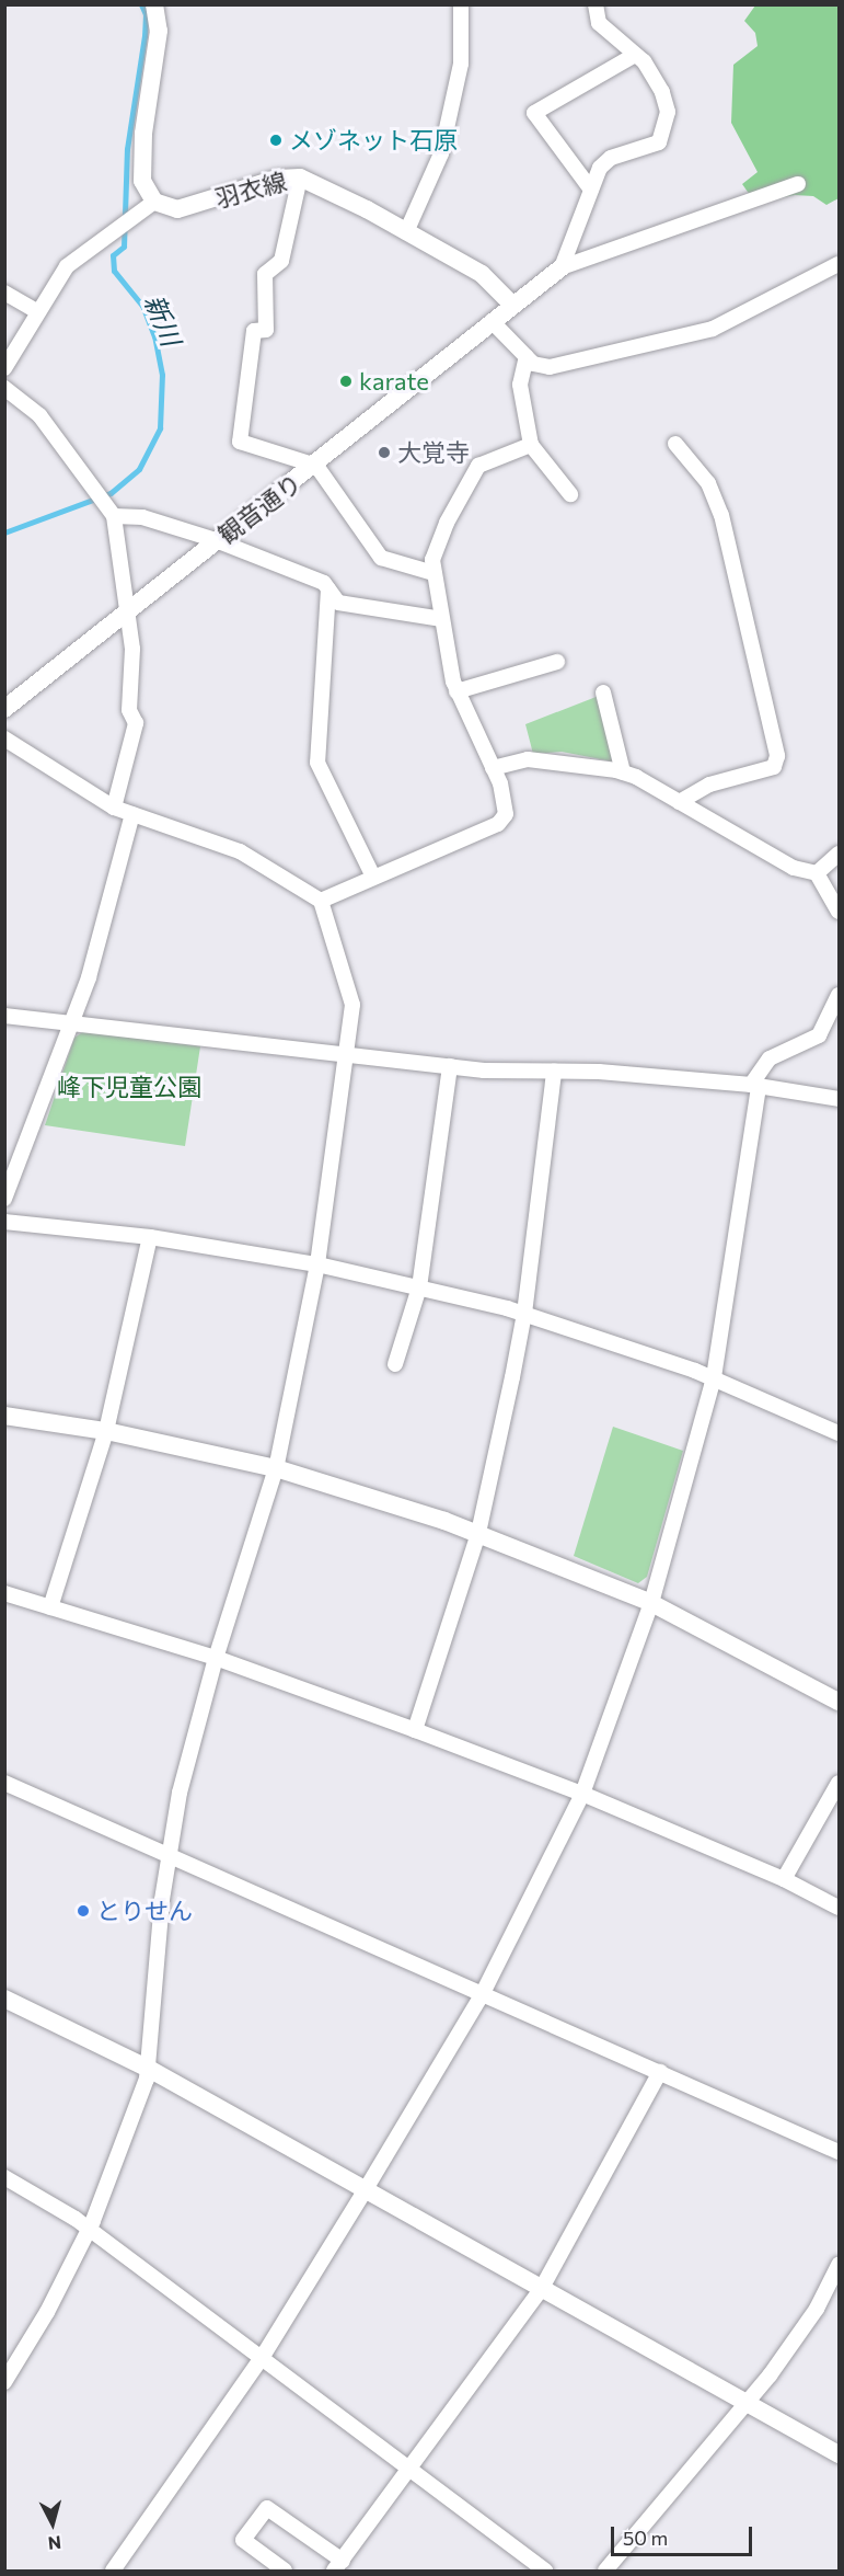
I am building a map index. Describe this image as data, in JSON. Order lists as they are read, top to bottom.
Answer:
{
  "streets": {
    "street": ["羽衣線", "観音通り"]
  },
  "crossings": [
    ["羽衣線", "観音通り"]
  ],
  "water": ["新川"],
  "parks": ["峰下児童公園"],
  "places": [
    "メゾネット石原",
    "karate",
    "大覚寺",
    "とりせん"
  ],
  "scale_bar": "50 m",
  "north": "bottom"
}
